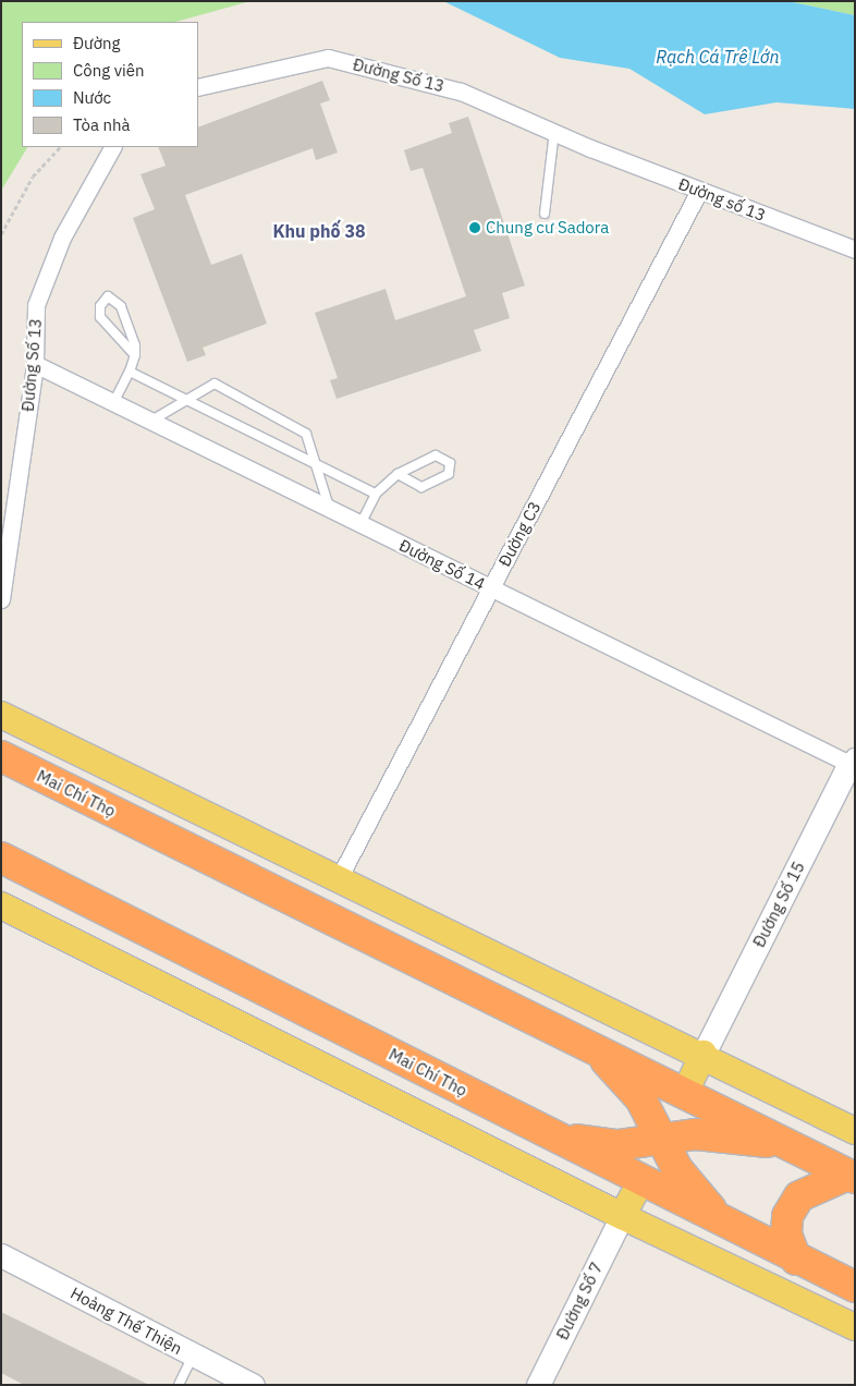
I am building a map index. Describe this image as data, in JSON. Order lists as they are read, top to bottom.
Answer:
{
  "streets": {
    "highway": ["Mai Chí Thọ"],
    "street": [
      "Đường Số 13",
      "Đường số 13",
      "Đường C3",
      "Đường Số 14",
      "Đường Số 15",
      "Đường Số 7",
      "Hoàng Thế Thiện"
    ]
  },
  "crossings": [
    ["Đường Số 13", "Đường số 13"],
    ["Đường Số 13", "Đường Số 14"],
    ["Đường số 13", "Đường C3"],
    ["Đường C3", "Đường Số 14"],
    ["Đường Số 14", "Đường Số 15"]
  ],
  "districts": ["Khu phố 38"],
  "water": ["Rạch Cá Trê Lớn"],
  "places": ["Chung cư Sadora"],
  "legend": [
    "Đường",
    "Công viên",
    "Nước",
    "Tòa nhà"
  ]
}
